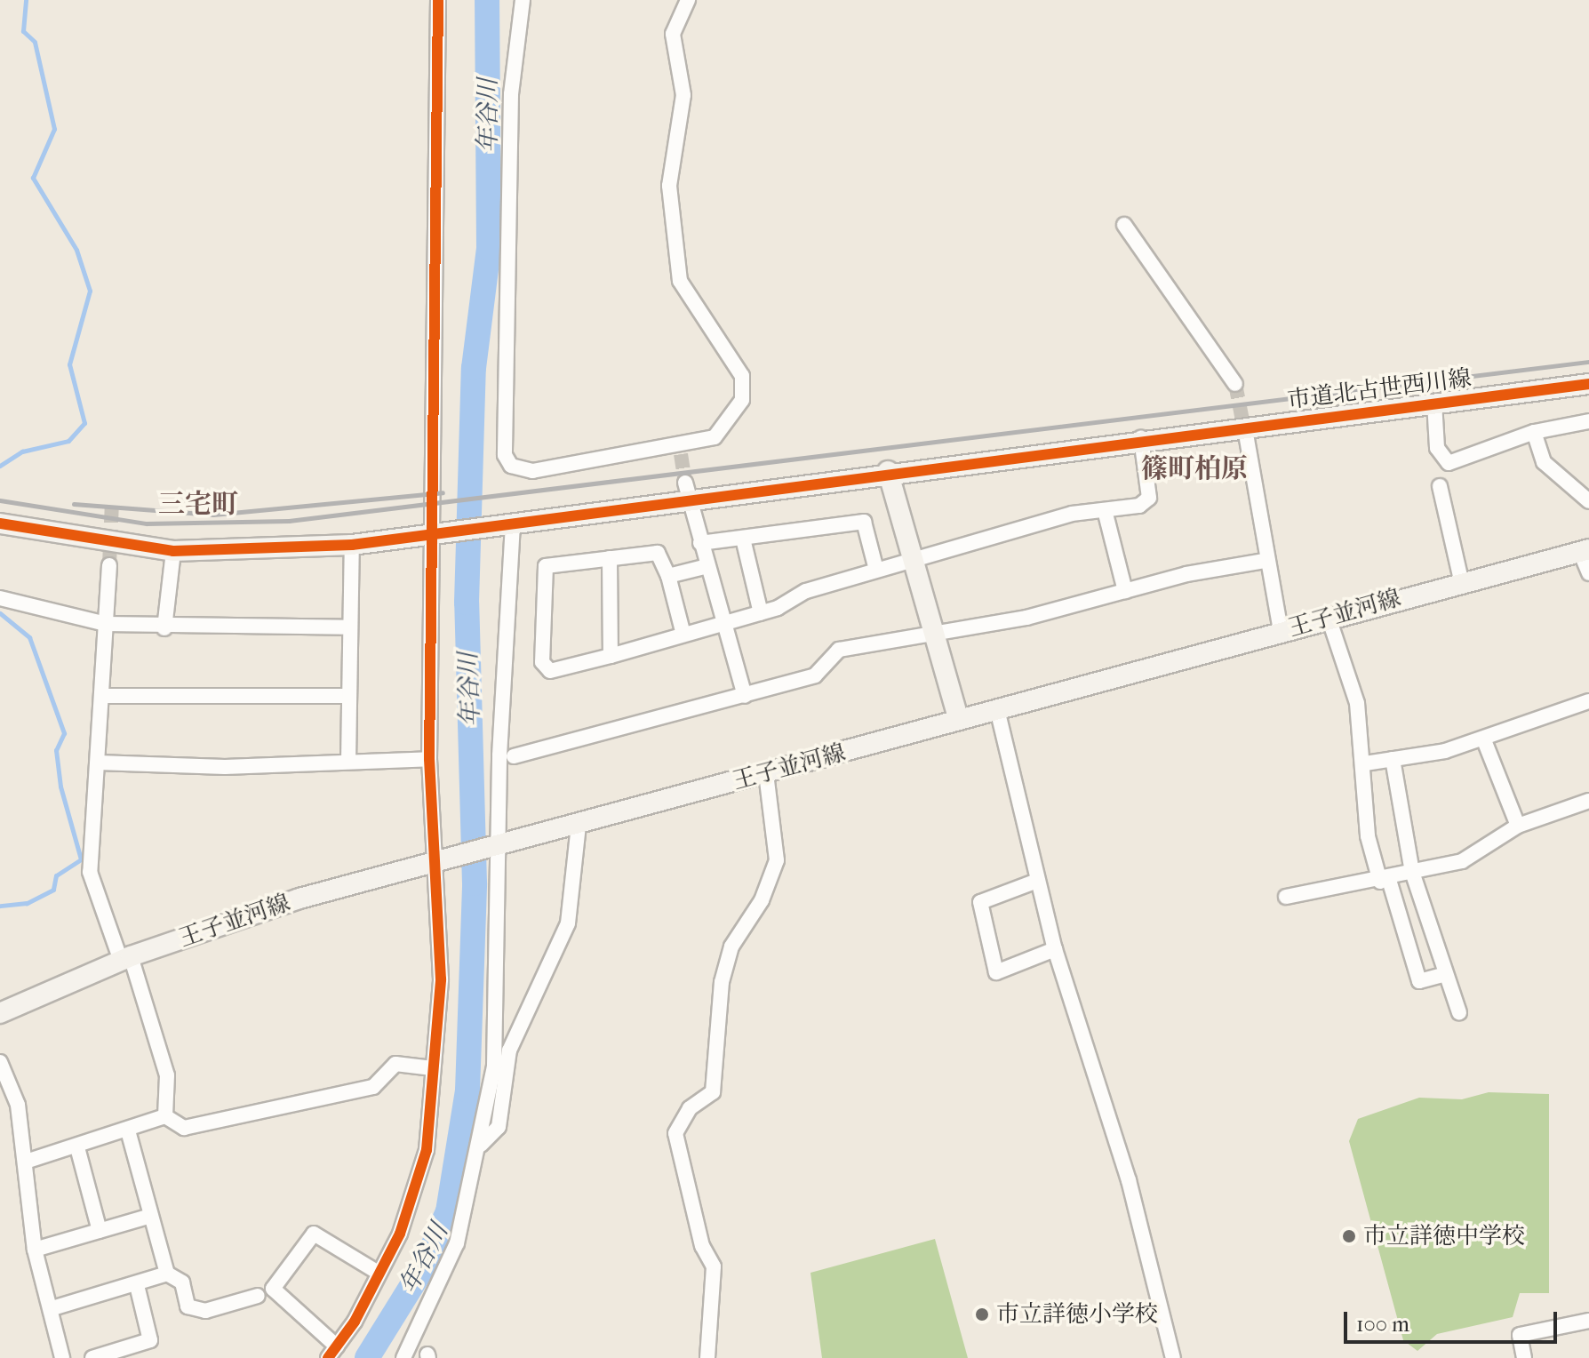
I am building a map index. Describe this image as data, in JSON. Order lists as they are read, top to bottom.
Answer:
{
  "streets": {
    "street": ["市道北古世西川線", "王子並河線"]
  },
  "districts": ["篠町柏原", "三宅町"],
  "water": ["年谷川"],
  "places": ["市立詳徳中学校", "市立詳徳小学校"],
  "scale_bar": "100 m"
}
